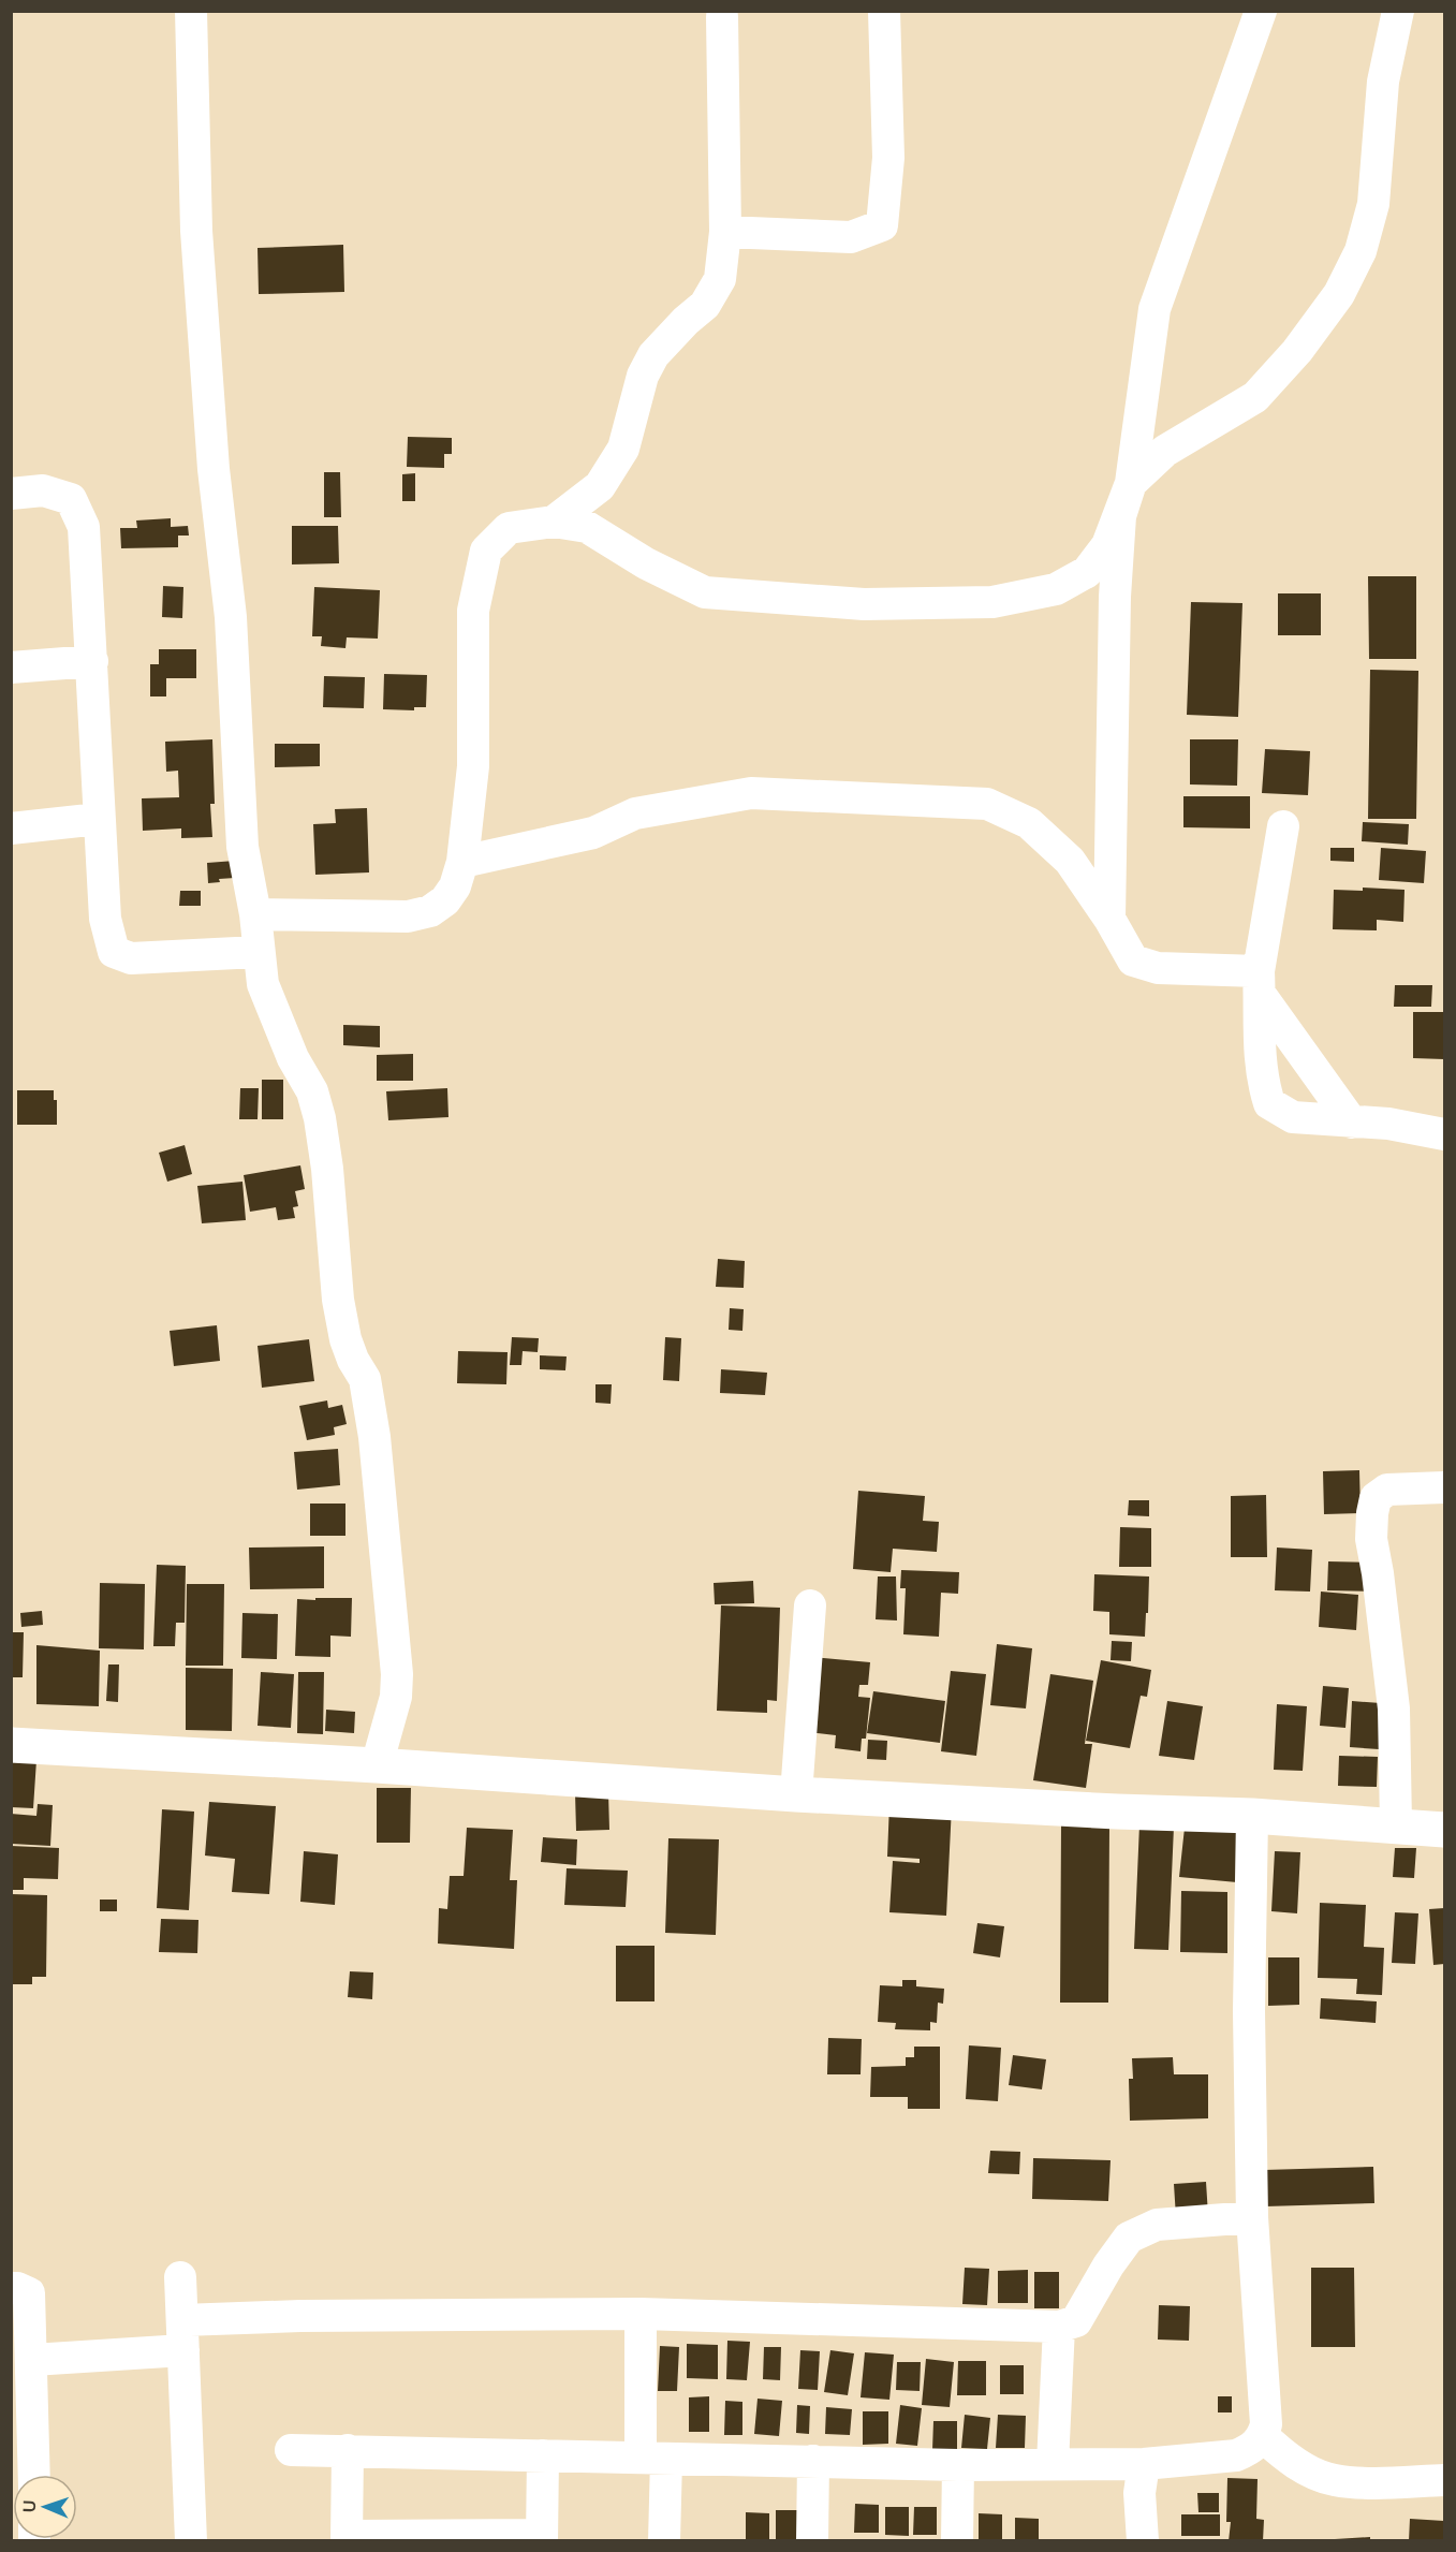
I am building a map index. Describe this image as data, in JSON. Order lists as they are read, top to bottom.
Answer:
{
  "north": "left"
}
